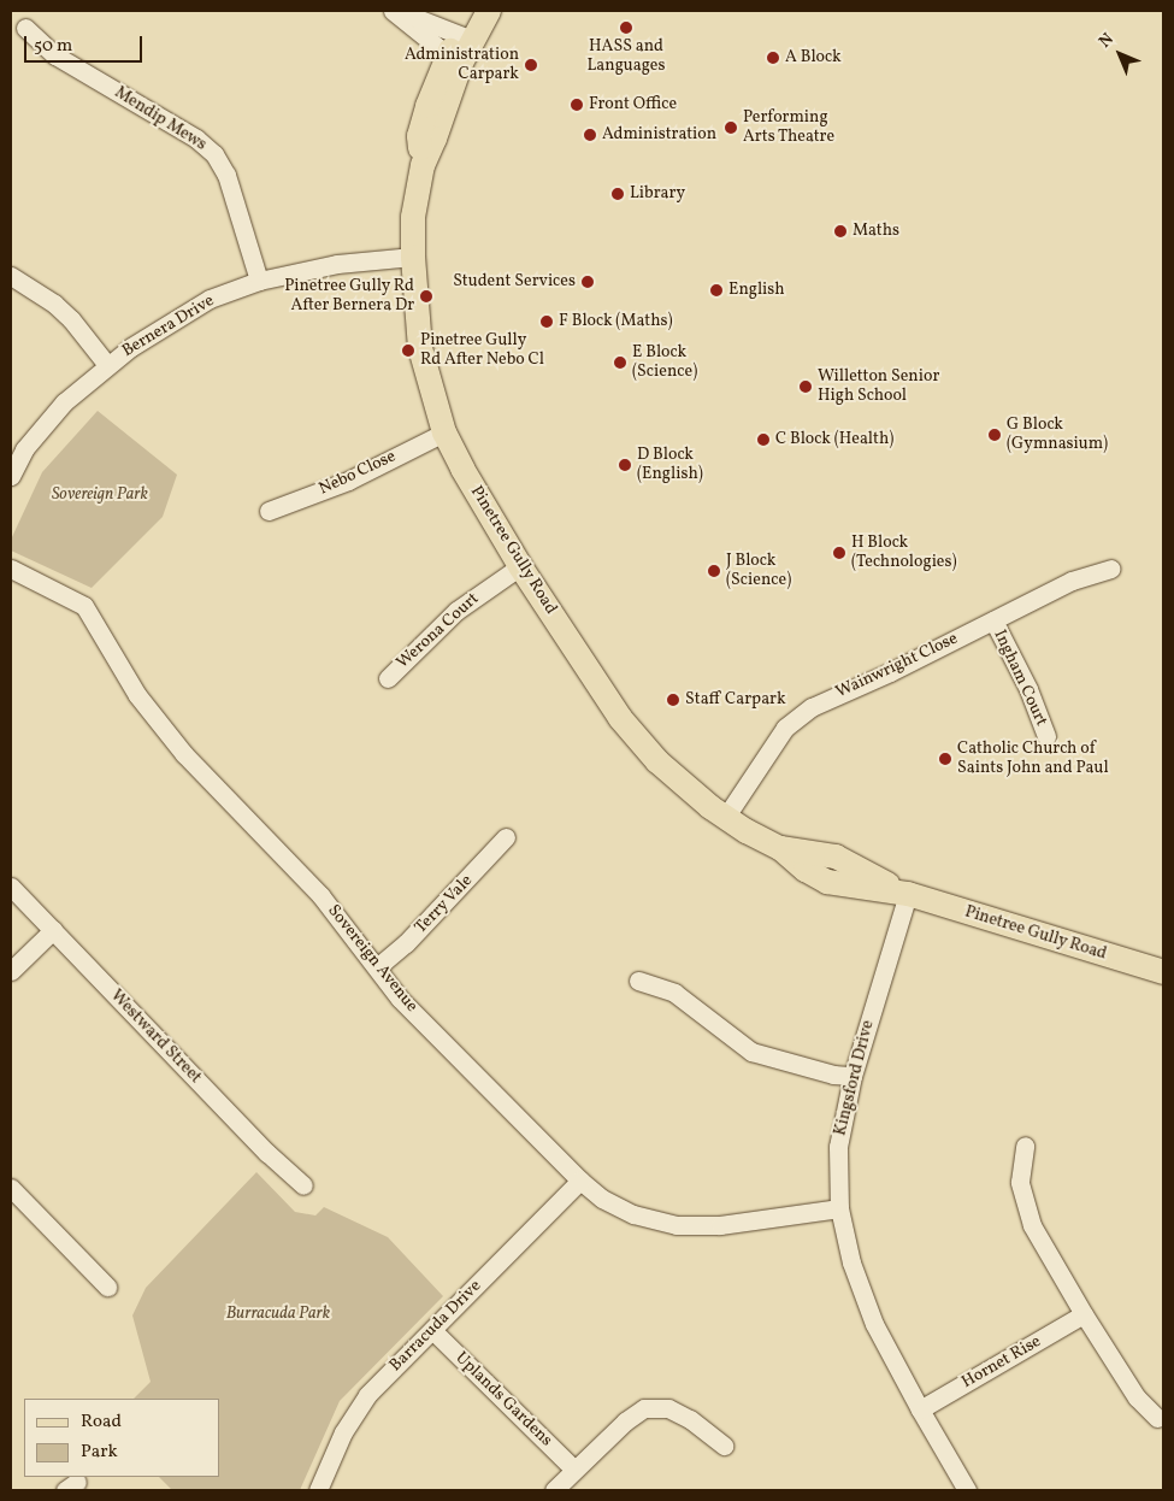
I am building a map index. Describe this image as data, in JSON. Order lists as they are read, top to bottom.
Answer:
{
  "streets": {
    "main road": ["Pinetree Gully Road"],
    "street": [
      "Mendip Mews",
      "Bernera Drive",
      "Nebo Close",
      "Werona Court",
      "Wainwright Close",
      "Ingham Court",
      "Terry Vale",
      "Sovereign Avenue",
      "Westward Street",
      "Kingsford Drive",
      "Barracuda Drive",
      "Hornet Rise",
      "Uplands Gardens"
    ]
  },
  "crossings": [
    ["Mendip Mews", "Bernera Drive"],
    ["Bernera Drive", "Pinetree Gully Road"],
    ["Nebo Close", "Pinetree Gully Road"],
    ["Pinetree Gully Road", "Werona Court"],
    ["Pinetree Gully Road", "Wainwright Close"],
    ["Pinetree Gully Road", "Kingsford Drive"],
    ["Wainwright Close", "Ingham Court"],
    ["Terry Vale", "Sovereign Avenue"],
    ["Sovereign Avenue", "Kingsford Drive"],
    ["Sovereign Avenue", "Barracuda Drive"],
    ["Kingsford Drive", "Hornet Rise"],
    ["Barracuda Drive", "Uplands Gardens"]
  ],
  "parks": ["Sovereign Park", "Burracuda Park"],
  "places": [
    "HASS and Languages",
    "A Block",
    "Administration Carpark",
    "Front Office",
    "Performing Arts Theatre",
    "Administration",
    "Library",
    "Maths",
    "Student Services",
    "English",
    "Pinetree Gully Rd After Bernera Dr",
    "F Block (Maths)",
    "Pinetree Gully Rd After Nebo Cl",
    "E Block (Science)",
    "Willetton Senior High School",
    "G Block (Gymnasium)",
    "C Block (Health)",
    "D Block (English)",
    "H Block (Technologies)",
    "J Block (Science)",
    "Staff Carpark",
    "Catholic Church of Saints John and Paul"
  ],
  "legend": ["Road", "Park"],
  "scale_bar": "50 m",
  "north": "top left"
}
